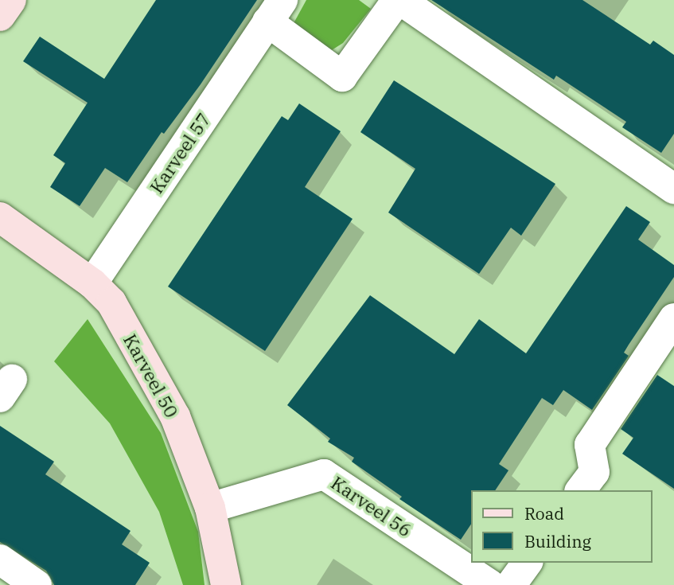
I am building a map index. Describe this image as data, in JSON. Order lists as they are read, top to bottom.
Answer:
{
  "streets": {
    "street": ["Karveel 57", "Karveel 50", "Karveel 56"]
  },
  "crossings": [
    ["Karveel 57", "Karveel 50"],
    ["Karveel 50", "Karveel 56"]
  ],
  "legend": ["Road", "Building"]
}
